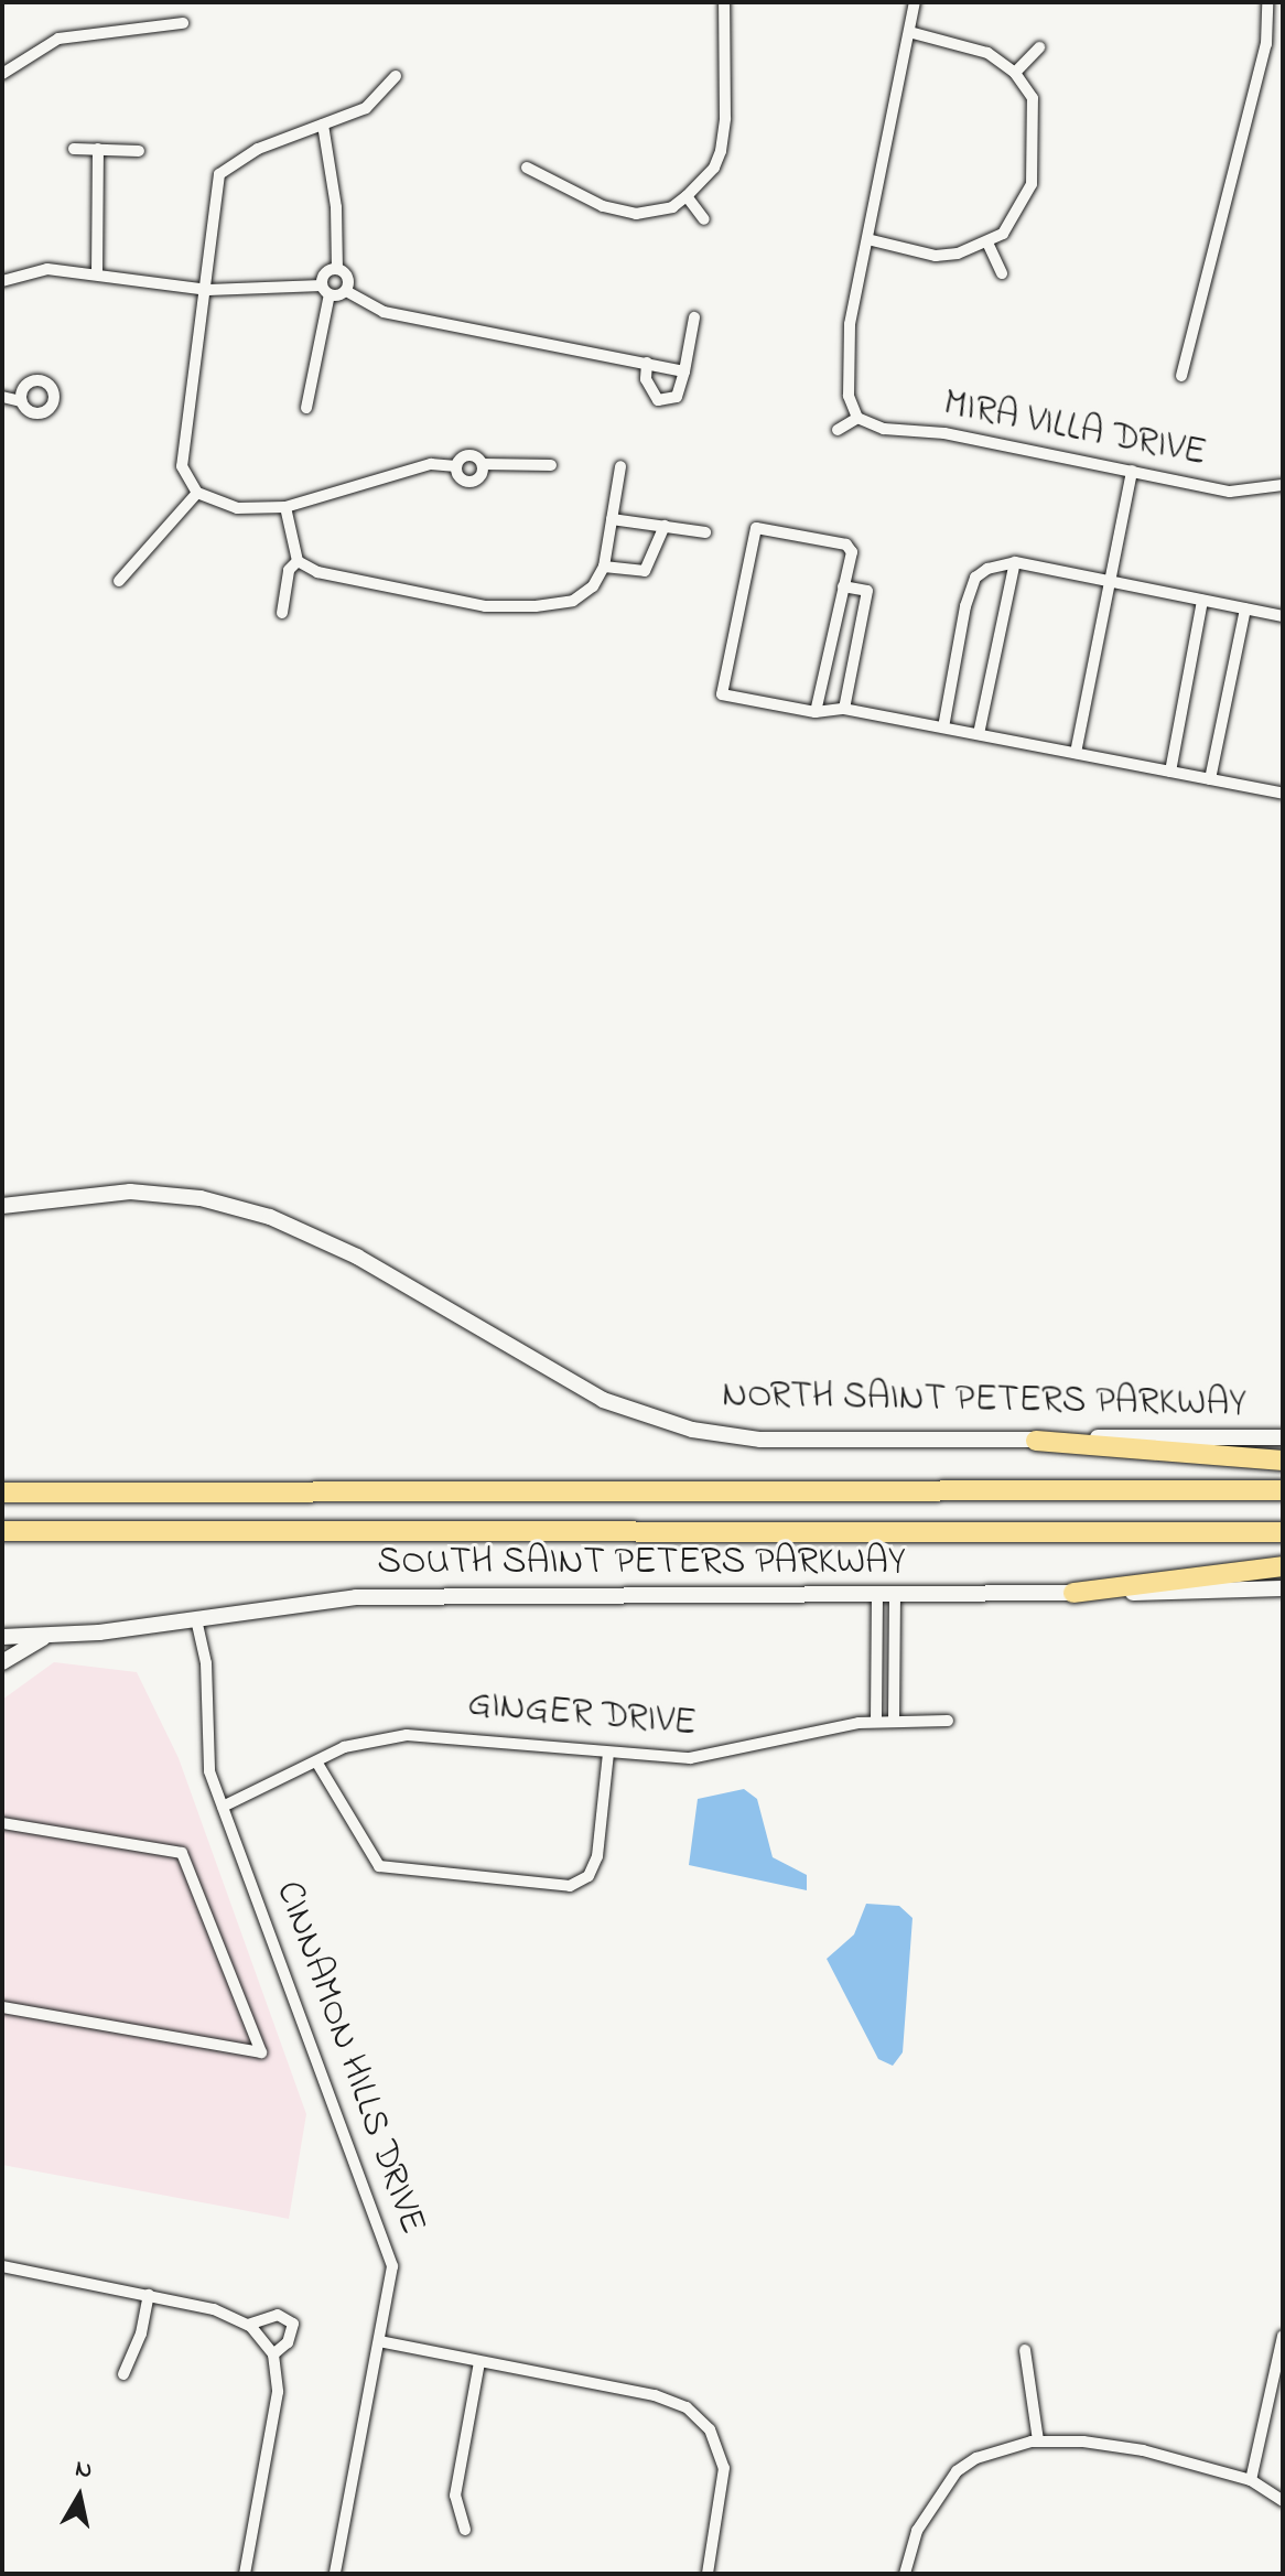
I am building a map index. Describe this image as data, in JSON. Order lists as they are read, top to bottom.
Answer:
{
  "streets": {
    "main road": ["NORTH SAINT PETERS PARKWAY", "SOUTH SAINT PETERS PARKWAY"],
    "street": ["MIRA VILLA DRIVE", "GINGER DRIVE", "CINNAMON HILLS DRIVE"]
  },
  "crossings": [
    ["SOUTH SAINT PETERS PARKWAY", "CINNAMON HILLS DRIVE"],
    ["GINGER DRIVE", "CINNAMON HILLS DRIVE"]
  ],
  "north": "top"
}
